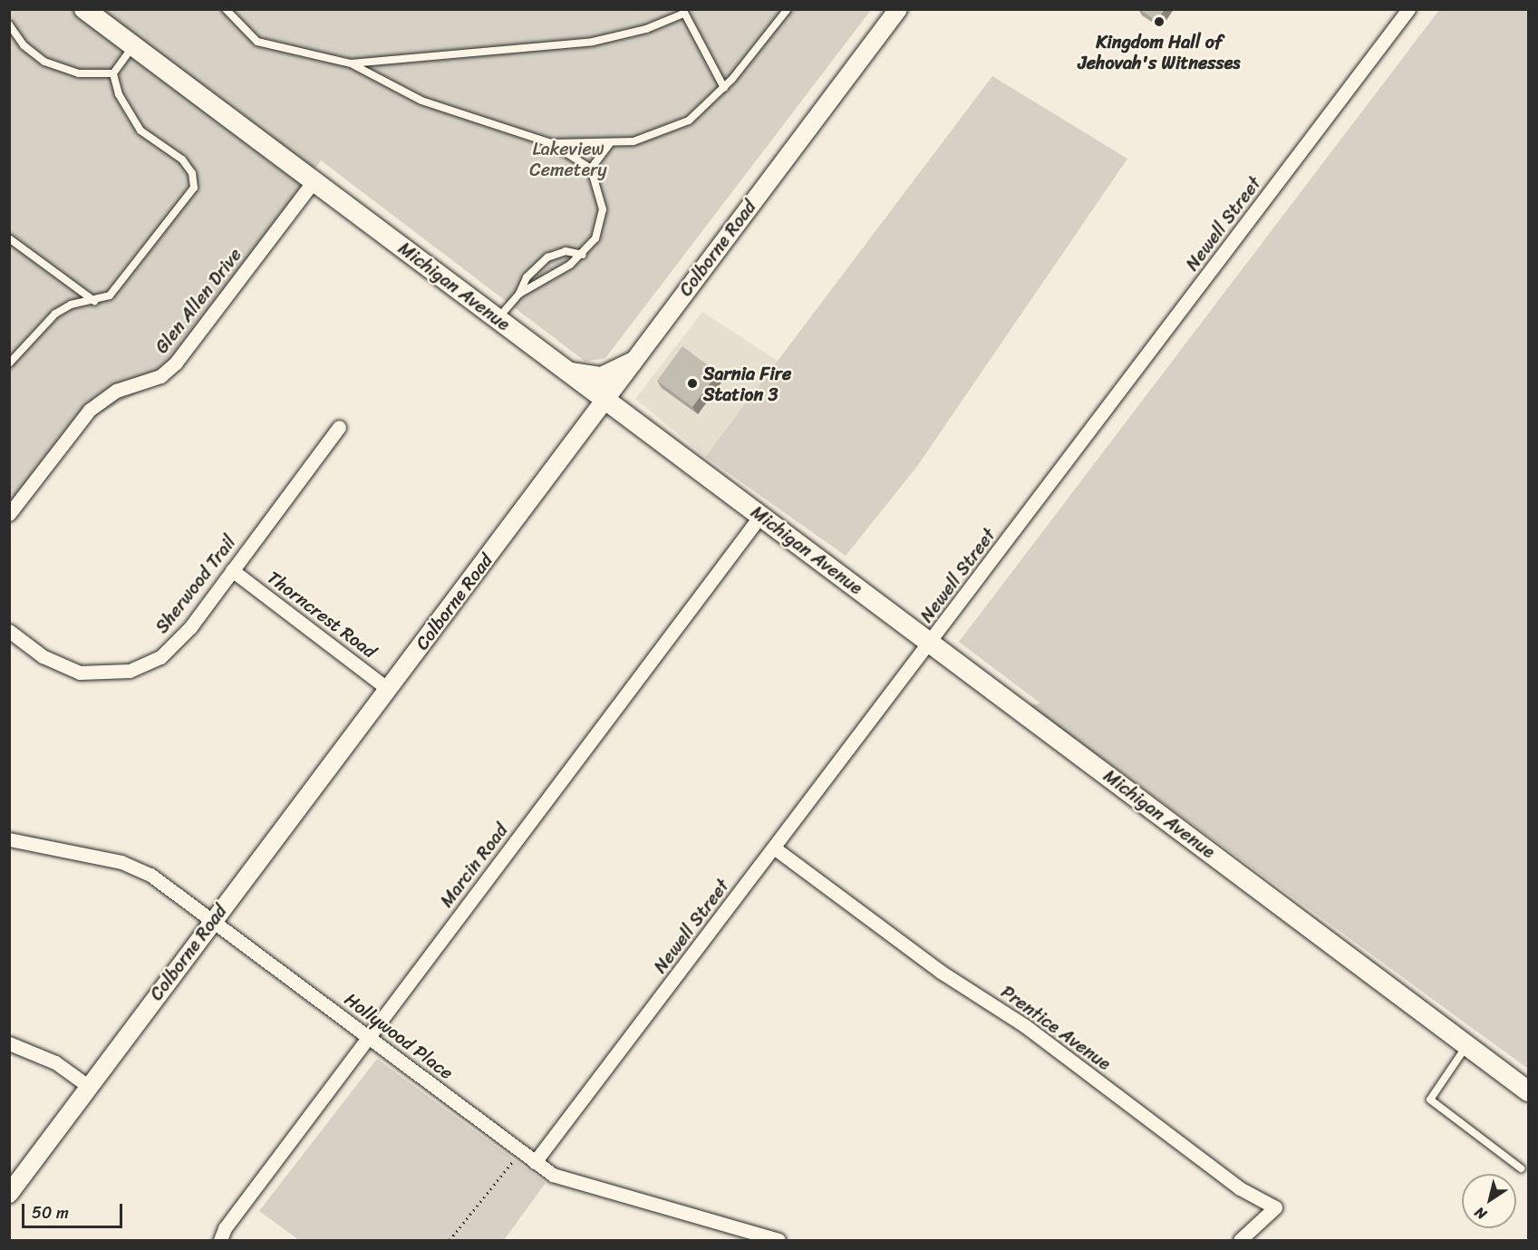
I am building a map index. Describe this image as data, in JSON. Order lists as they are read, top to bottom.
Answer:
{
  "streets": {
    "main road": ["Michigan Avenue"],
    "street": [
      "Newell Street",
      "Colborne Road",
      "Glen Allen Drive",
      "Sherwood Trail",
      "Thorncrest Road",
      "Marcin Road",
      "Prentice Avenue",
      "Hollywood Place"
    ]
  },
  "crossings": [
    ["Newell Street", "Michigan Avenue"],
    ["Newell Street", "Prentice Avenue"],
    ["Newell Street", "Hollywood Place"],
    ["Colborne Road", "Michigan Avenue"],
    ["Colborne Road", "Thorncrest Road"],
    ["Colborne Road", "Hollywood Place"],
    ["Michigan Avenue", "Glen Allen Drive"],
    ["Michigan Avenue", "Marcin Road"],
    ["Sherwood Trail", "Thorncrest Road"],
    ["Marcin Road", "Hollywood Place"]
  ],
  "parks": ["Lakeview Cemetery"],
  "places": ["Kingdom Hall of Jehovah's Witnesses", "Sarnia Fire Station 3"],
  "scale_bar": "50 m",
  "north": "bottom left"
}
